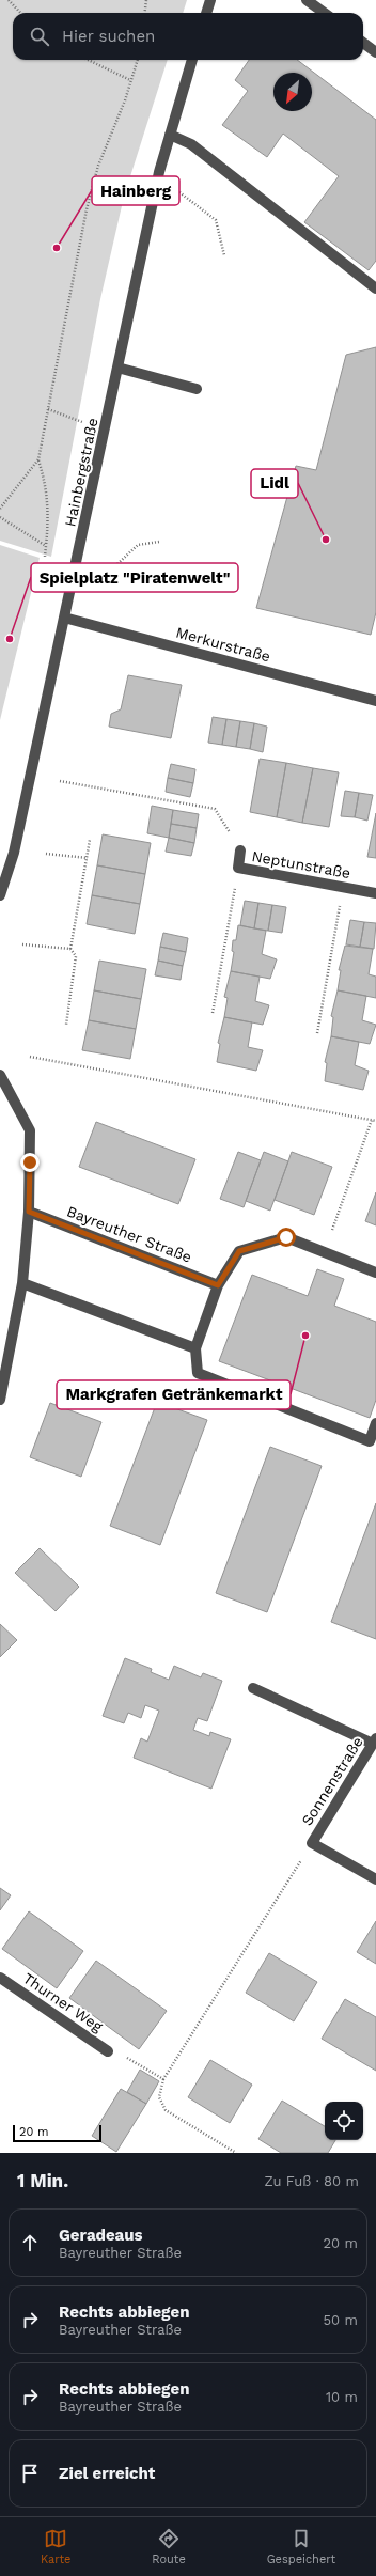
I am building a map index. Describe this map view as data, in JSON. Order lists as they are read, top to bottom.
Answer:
{
  "streets": {
    "street": [
      "Hainbergstraße",
      "Merkurstraße",
      "Neptunstraße",
      "Bayreuther Straße",
      "Sonnenstraße",
      "Thurner Weg"
    ]
  },
  "crossings": [
    ["Hainbergstraße", "Merkurstraße"]
  ],
  "places": [
    "Hainberg",
    "Lidl",
    "Spielplatz \"Piratenwelt\"",
    "Markgrafen Getränkemarkt"
  ],
  "scale_bar": "20 m",
  "north": "bottom left",
  "page": {
    "search": "Hier suchen",
    "scale": "20 m",
    "heading": ["1 Min.", "Zu Fuß · 80 m"],
    "list": [
      ["Geradeaus", "Bayreuther Straße", "20 m"],
      ["Rechts abbiegen", "Bayreuther Straße", "50 m"],
      ["Rechts abbiegen", "Bayreuther Straße", "10 m"],
      "Ziel erreicht"
    ],
    "nav": ["Karte", "Route", "Gespeichert"]
  }
}
